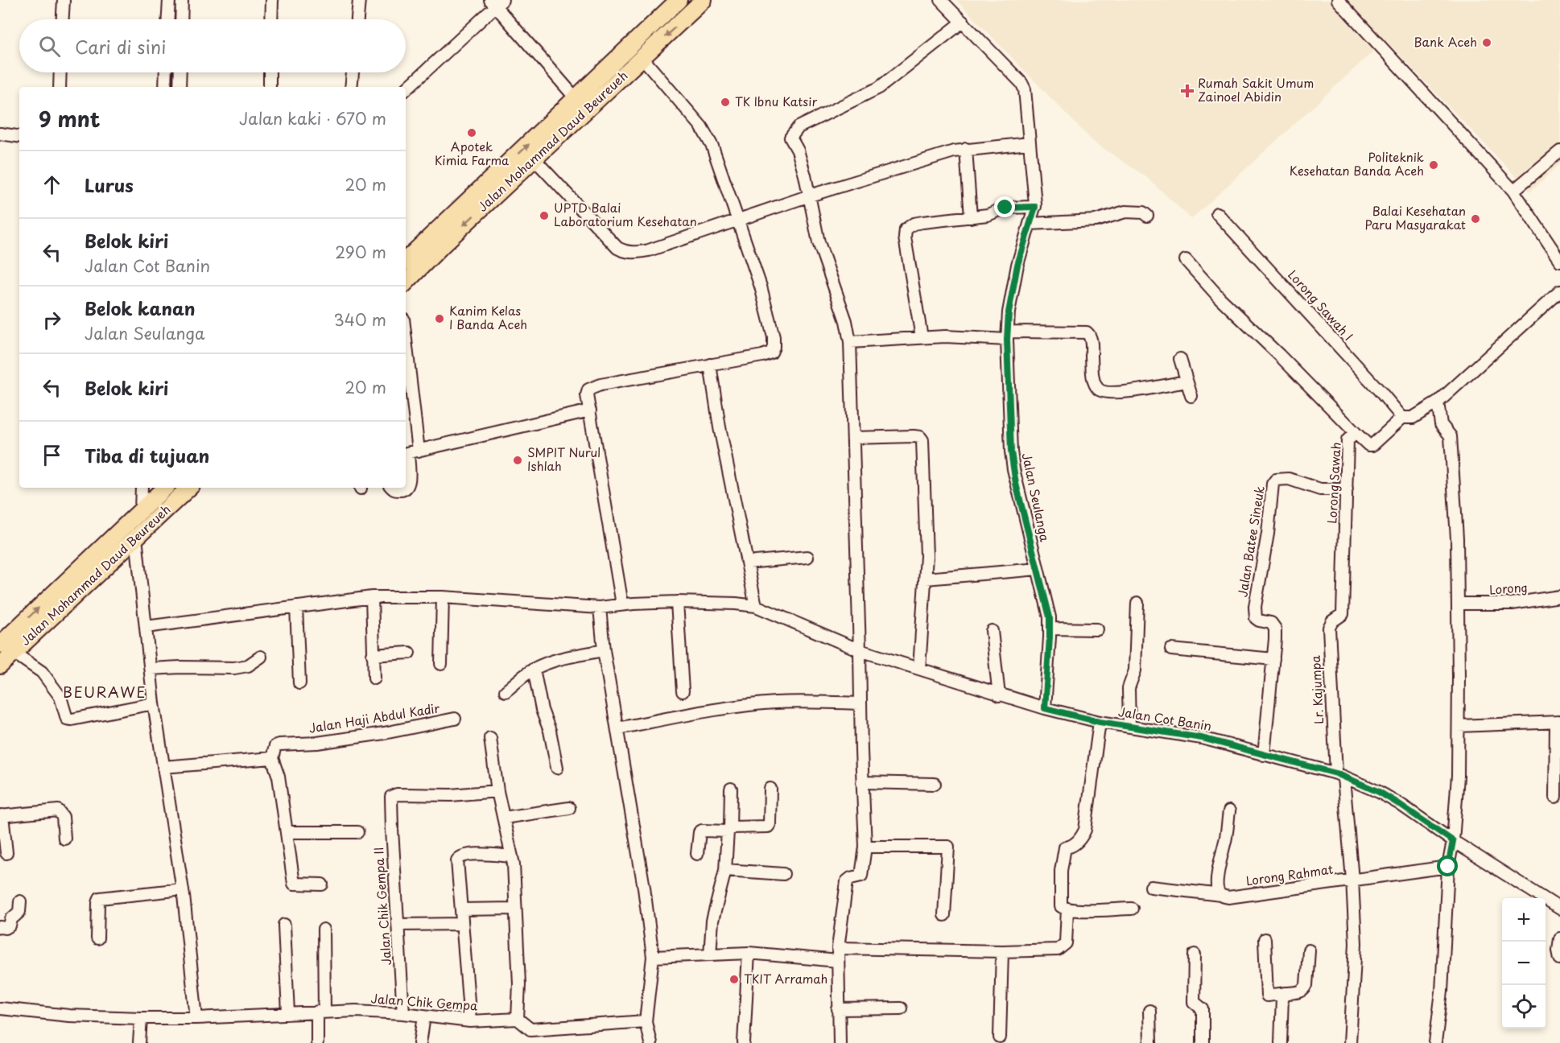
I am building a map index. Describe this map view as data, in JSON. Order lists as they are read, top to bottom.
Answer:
{
  "streets": {
    "highway": ["Jalan Mohammad Daud Beureueh"],
    "street": [
      "Lorong Sawah I",
      "Lorong Sawah",
      "Jalan Seulanga",
      "Jalan Batee Sineuk",
      "Lorong",
      "Lr. Kajumpa",
      "Jalan Haji Abdul Kadir",
      "Jalan Cot Banin",
      "Lorong Rahmat",
      "Jalan Chik Gempa II",
      "Jalan Chik Gempa"
    ]
  },
  "crossings": [
    ["Lorong Sawah I", "Lorong Sawah"],
    ["Lorong Sawah", "Jalan Batee Sineuk"],
    ["Lorong Sawah", "Lr. Kajumpa"],
    ["Jalan Seulanga", "Jalan Cot Banin"],
    ["Jalan Batee Sineuk", "Jalan Cot Banin"],
    ["Lr. Kajumpa", "Jalan Cot Banin"],
    ["Lr. Kajumpa", "Lorong Rahmat"],
    ["Jalan Chik Gempa II", "Jalan Chik Gempa"]
  ],
  "districts": ["BEURAWE"],
  "places": {
    "other": [
      "Bank Aceh",
      "TK Ibnu Katsir",
      "Apotek Kimia Farma",
      "Politeknik Kesehatan Banda Aceh",
      "UPTD Balai Laboratorium Kesehatan",
      "Balai Kesehatan Paru Masyarakat",
      "Kanim Kelas I Banda Aceh",
      "SMPIT Nurul Ishlah",
      "TKIT Arramah"
    ],
    "health": ["Rumah Sakit Umum Zainoel Abidin"]
  },
  "page": {
    "search": "Cari di sini",
    "heading": ["9 mnt", "Jalan kaki · 670 m"],
    "list": [
      ["Lurus", "20 m"],
      ["Belok kiri", "Jalan Cot Banin", "290 m"],
      ["Belok kanan", "Jalan Seulanga", "340 m"],
      ["Belok kiri", "20 m"],
      "Tiba di tujuan"
    ],
    "map_buttons": ["+", "−"]
  }
}
